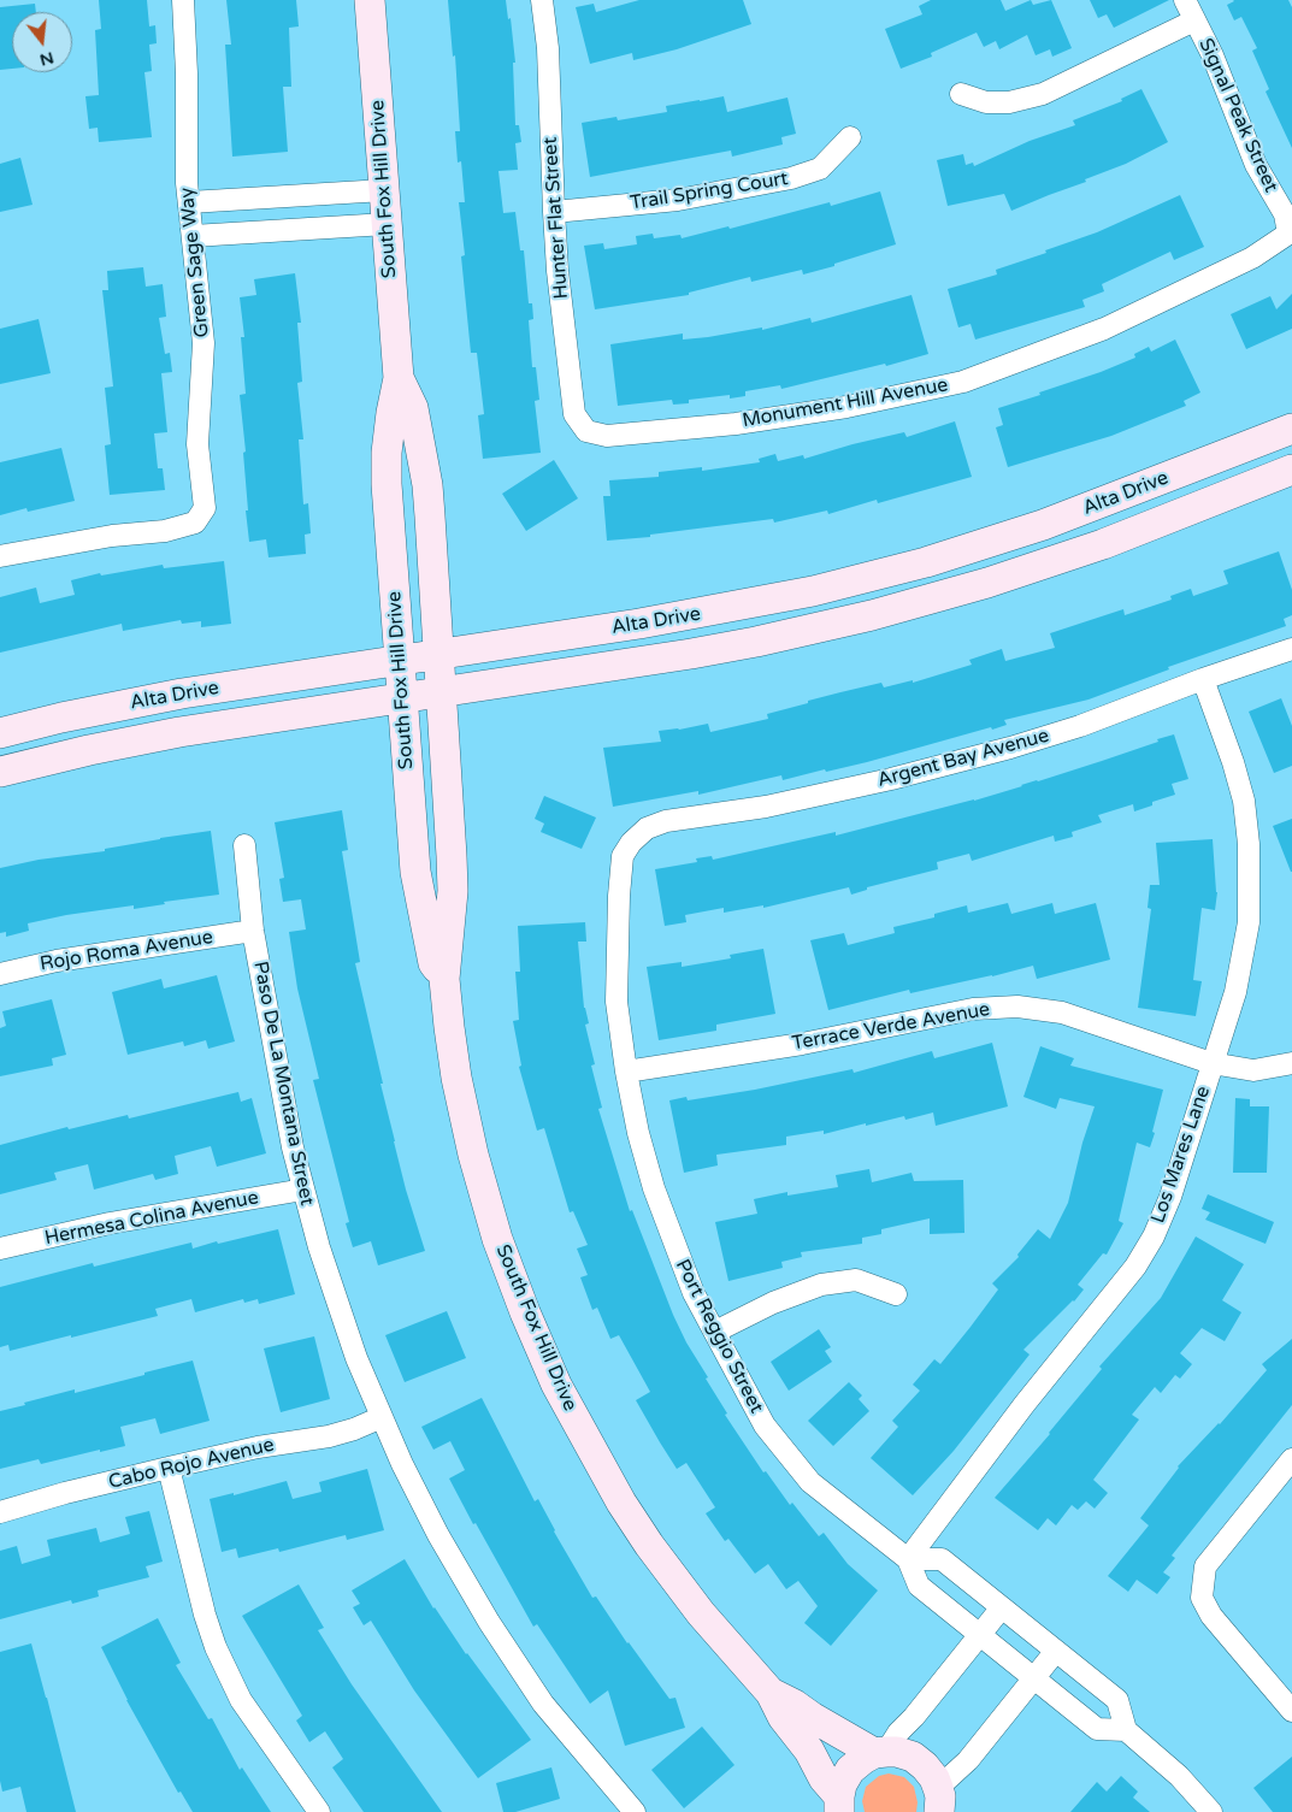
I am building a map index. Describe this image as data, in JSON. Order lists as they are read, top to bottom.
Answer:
{
  "streets": {
    "street": [
      "Signal Peak Street",
      "South Fox Hill Drive",
      "Trail Spring Court",
      "Hunter Flat Street",
      "Green Sage Way",
      "Monument Hill Avenue",
      "Alta Drive",
      "Argent Bay Avenue",
      "Rojo Roma Avenue",
      "Terrace Verde Avenue",
      "Paso De La Montana Street",
      "Los Mares Lane",
      "Hermesa Colina Avenue",
      "Port Reggio Street",
      "Cabo Rojo Avenue"
    ]
  },
  "crossings": [
    ["Signal Peak Street", "Monument Hill Avenue"],
    ["South Fox Hill Drive", "Alta Drive"],
    ["Trail Spring Court", "Hunter Flat Street"],
    ["Hunter Flat Street", "Monument Hill Avenue"],
    ["Argent Bay Avenue", "Los Mares Lane"],
    ["Argent Bay Avenue", "Port Reggio Street"],
    ["Rojo Roma Avenue", "Paso De La Montana Street"],
    ["Terrace Verde Avenue", "Los Mares Lane"],
    ["Terrace Verde Avenue", "Port Reggio Street"],
    ["Paso De La Montana Street", "Hermesa Colina Avenue"],
    ["Paso De La Montana Street", "Cabo Rojo Avenue"],
    ["Los Mares Lane", "Port Reggio Street"]
  ],
  "north": "bottom"
}
